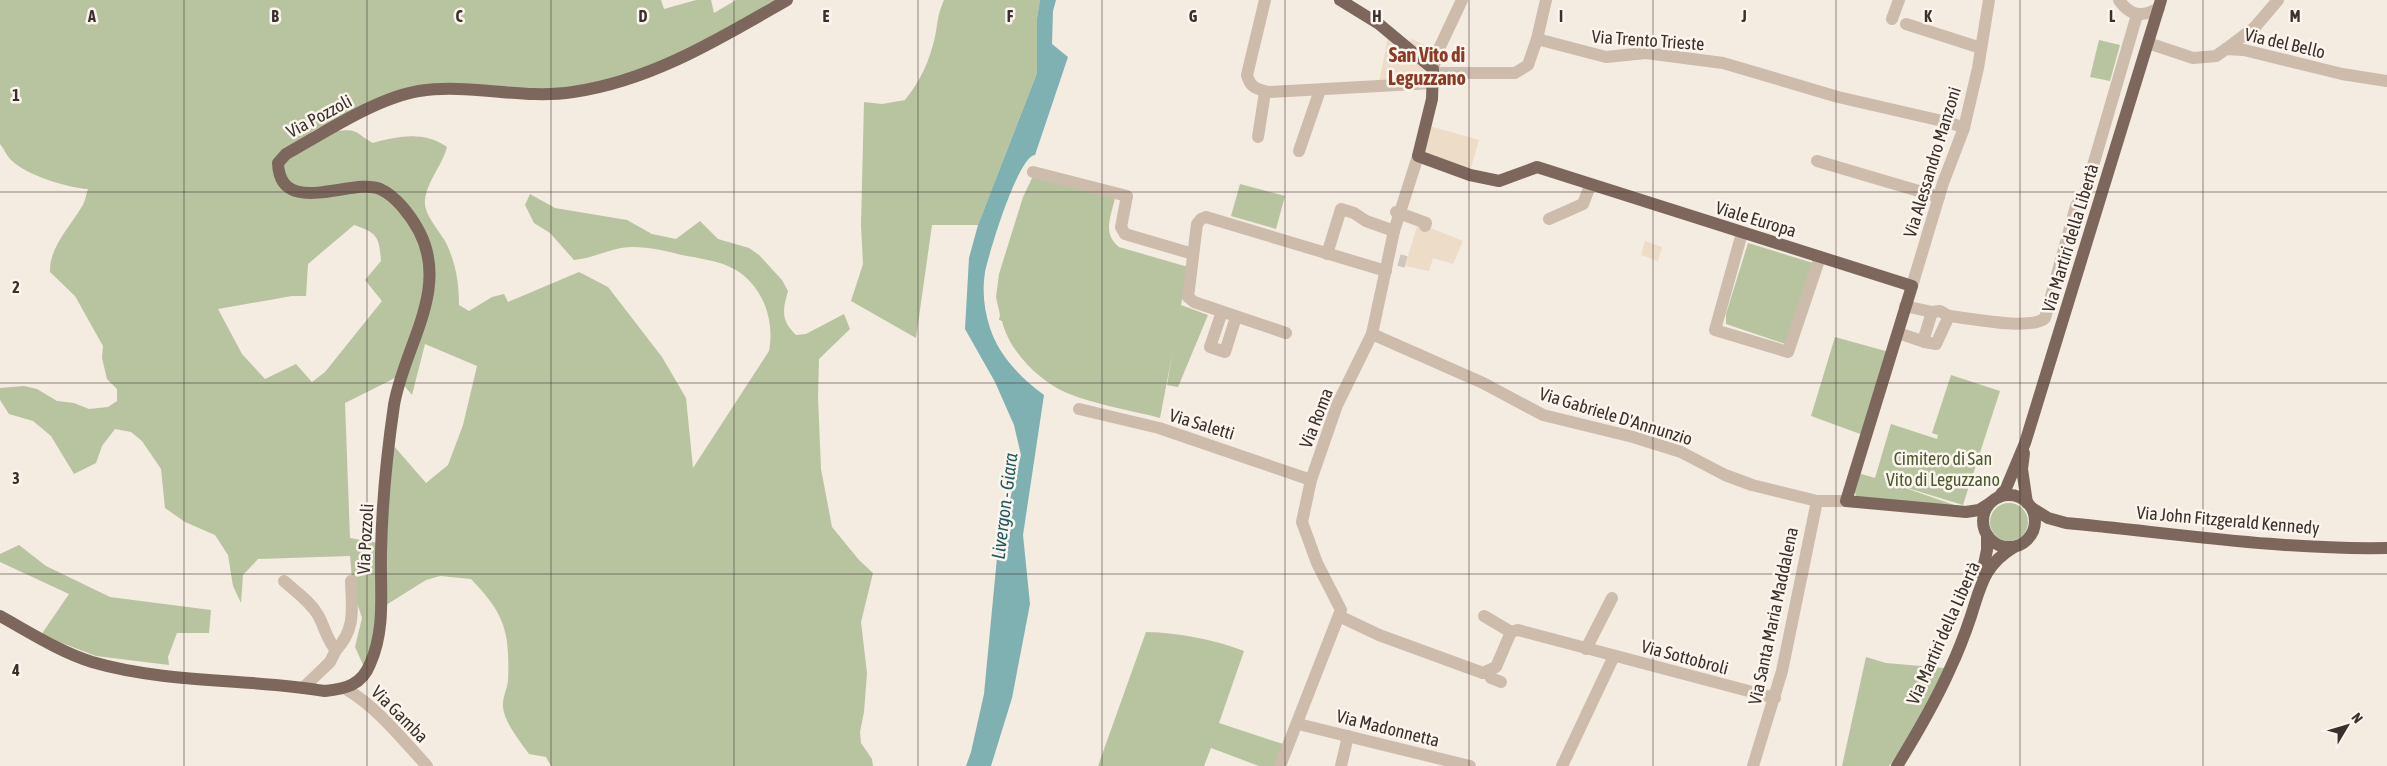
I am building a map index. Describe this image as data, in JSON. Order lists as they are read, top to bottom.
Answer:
{
  "streets": {
    "main road": [
      "Via Pozzoli",
      "Via Alessandro Manzoni",
      "Viale Europa",
      "Via Martiri della Libertà",
      "Via Gabriele D'Annunzio",
      "Via Roma",
      "Via John Fitzgerald Kennedy"
    ],
    "street": [
      "Via Trento Trieste",
      "Via del Bello",
      "Via Saletti",
      "Via Santa Maria Maddalena",
      "Via Sottobroli",
      "Via Gamba",
      "Via Madonnetta"
    ]
  },
  "crossings": [
    ["Via Trento Trieste", "Via Alessandro Manzoni"],
    ["Via del Bello", "Via Martiri della Libertà"],
    ["Via Pozzoli", "Via Gamba"],
    ["Via Alessandro Manzoni", "Viale Europa"],
    ["Via Alessandro Manzoni", "Via Gabriele D'Annunzio"],
    ["Viale Europa", "Via Roma"],
    ["Via Martiri della Libertà", "Via Gabriele D'Annunzio"],
    ["Via Martiri della Libertà", "Via John Fitzgerald Kennedy"],
    ["Via Gabriele D'Annunzio", "Via Roma"],
    ["Via Gabriele D'Annunzio", "Via John Fitzgerald Kennedy"],
    ["Via Gabriele D'Annunzio", "Via Santa Maria Maddalena"],
    ["Via Roma", "Via Saletti"],
    ["Via Santa Maria Maddalena", "Via Sottobroli"]
  ],
  "districts": ["San Vito di Leguzzano"],
  "water": ["Livergon - Giara"],
  "parks": ["Cimitero di San Vito di Leguzzano"],
  "north": "top right",
  "grid": {
    "columns": [
      "A",
      "B",
      "C",
      "D",
      "E",
      "F",
      "G",
      "H",
      "I",
      "J",
      "K",
      "L",
      "M"
    ],
    "rows": [
      "1",
      "2",
      "3",
      "4"
    ]
  }
}
